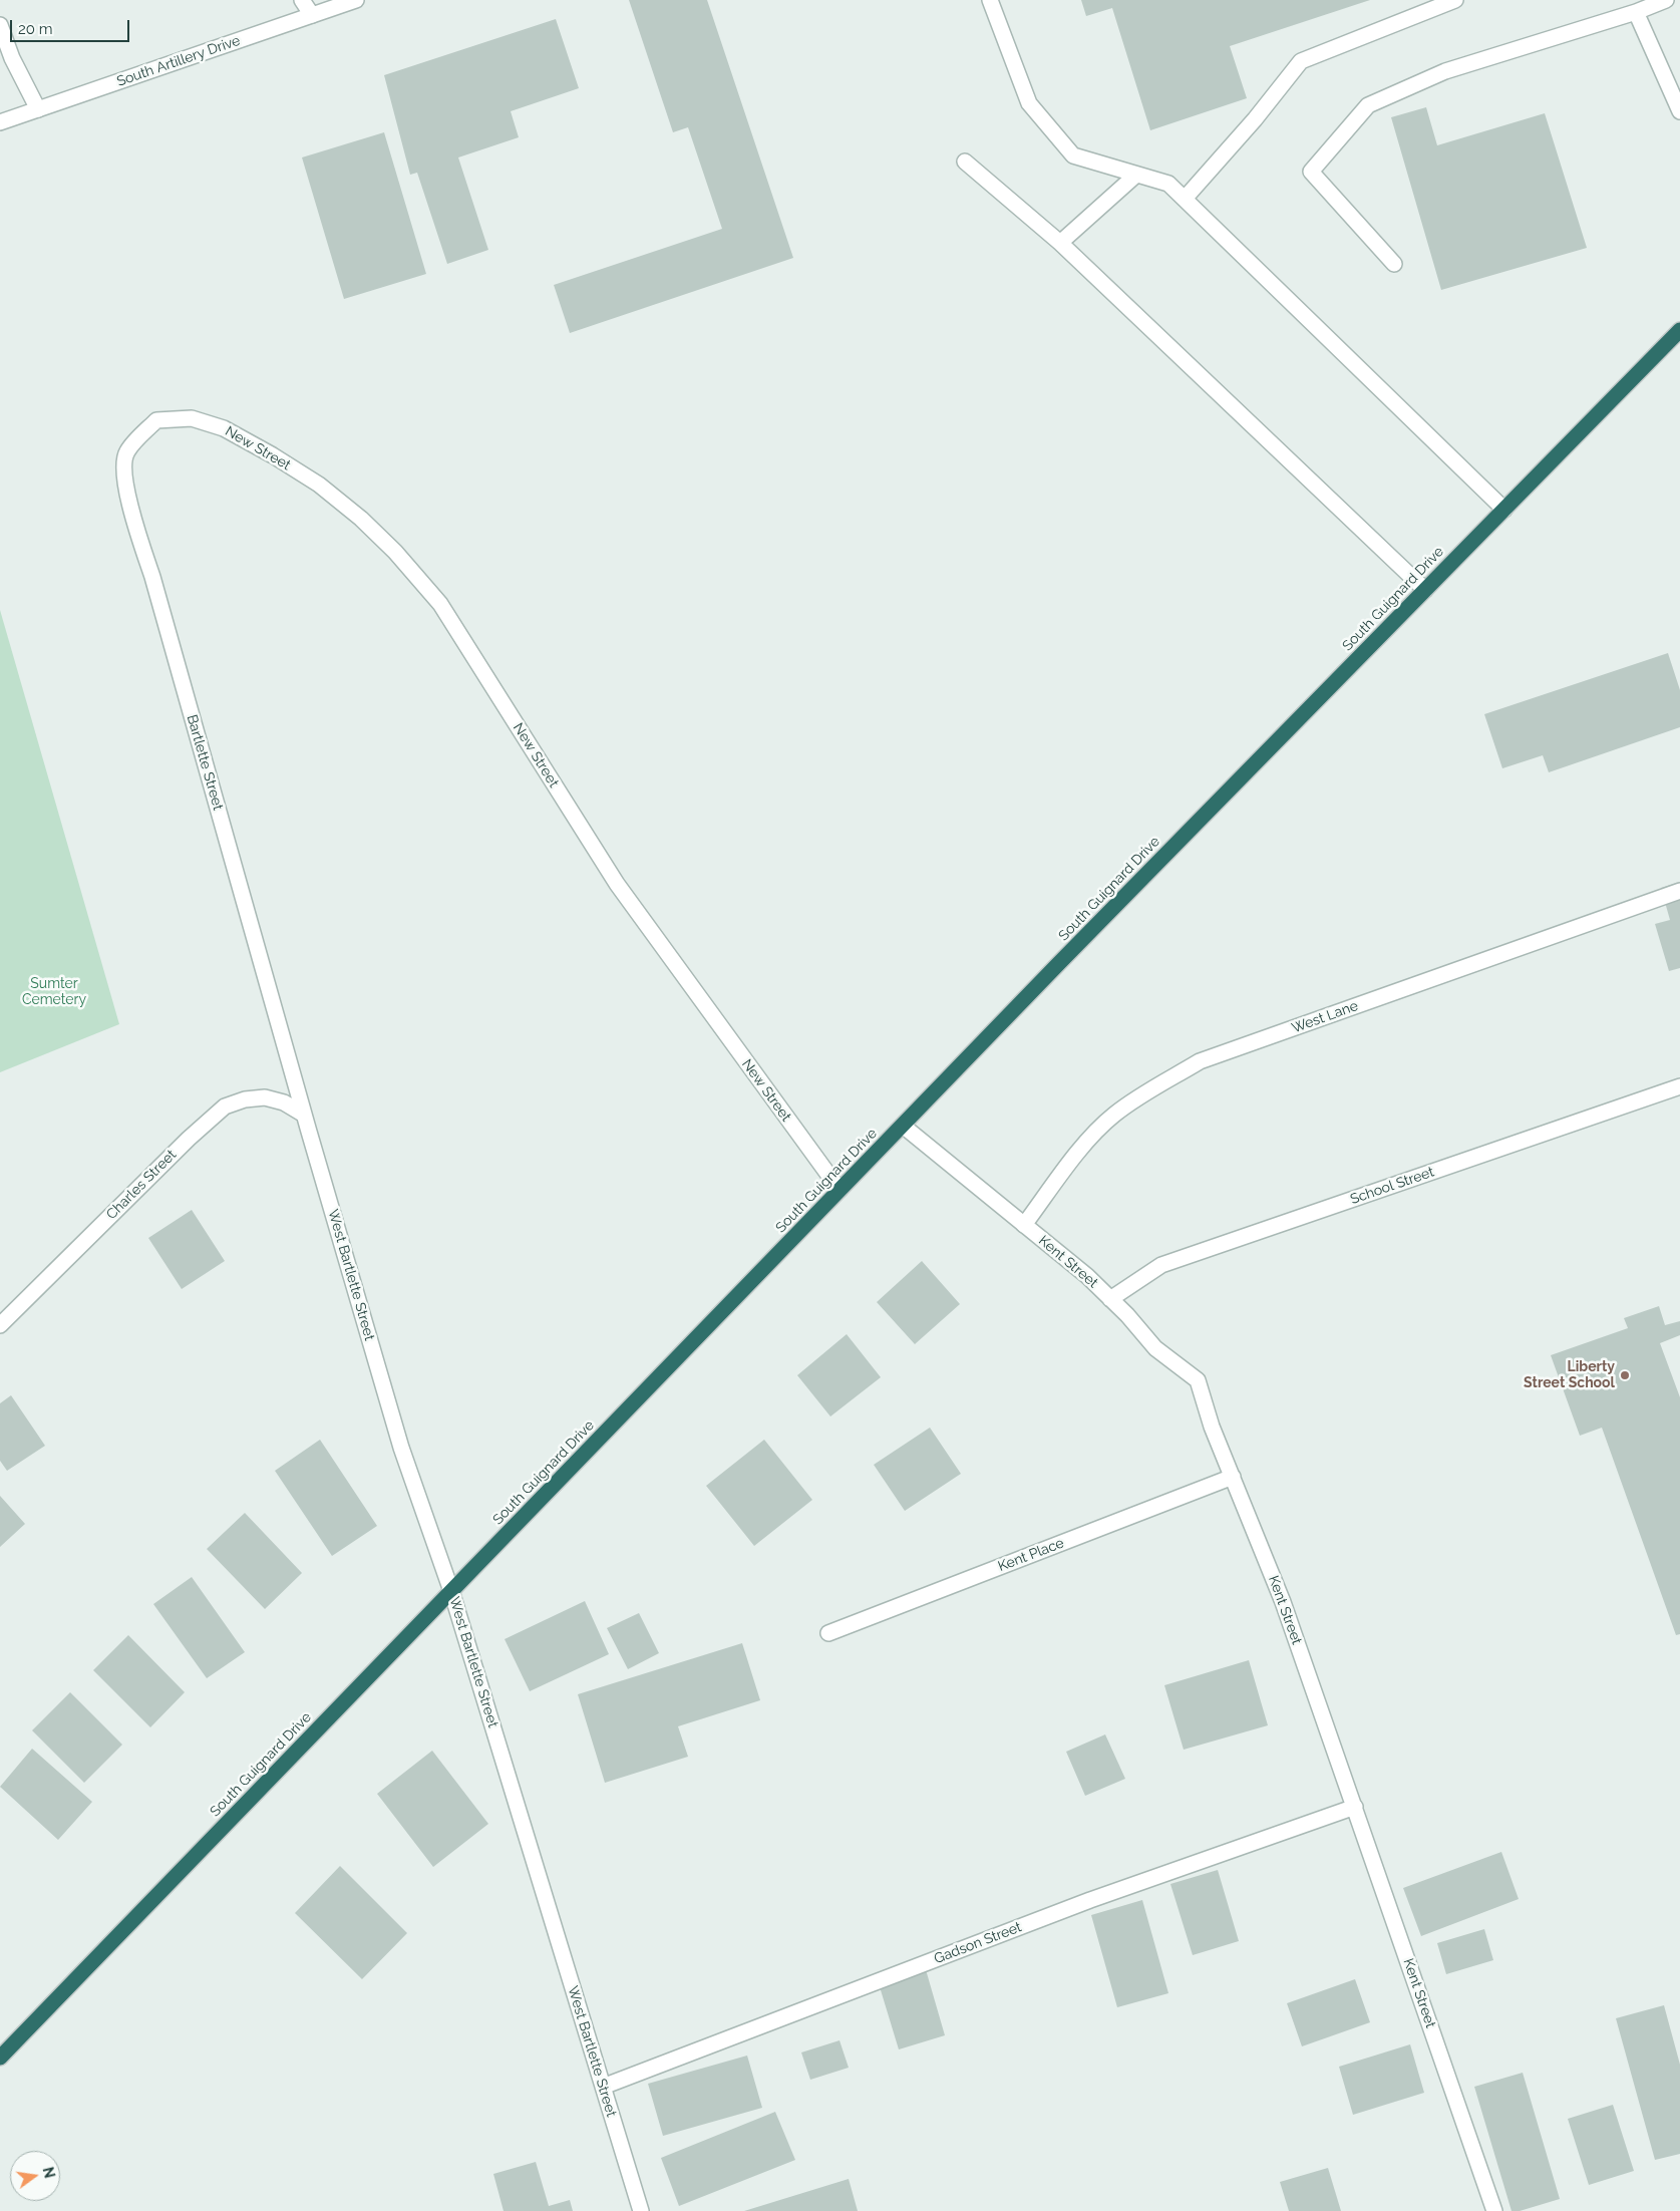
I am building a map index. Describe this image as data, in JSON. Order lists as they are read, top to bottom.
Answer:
{
  "streets": {
    "highway": ["South Guignard Drive"],
    "street": [
      "South Artillery Drive",
      "New Street",
      "Bartlette Street",
      "West Lane",
      "Charles Street",
      "School Street",
      "Kent Street",
      "West Bartlette Street",
      "Kent Place",
      "Gadson Street"
    ]
  },
  "crossings": [
    ["New Street", "South Guignard Drive"],
    ["New Street", "Bartlette Street"],
    ["South Guignard Drive", "Kent Street"],
    ["South Guignard Drive", "West Bartlette Street"],
    ["Bartlette Street", "Charles Street"],
    ["Bartlette Street", "West Bartlette Street"],
    ["West Lane", "Kent Street"],
    ["Charles Street", "West Bartlette Street"],
    ["School Street", "Kent Street"],
    ["Kent Street", "Kent Place"],
    ["Kent Street", "Gadson Street"],
    ["West Bartlette Street", "Gadson Street"]
  ],
  "parks": ["Sumter Cemetery"],
  "places": ["Liberty Street School"],
  "scale_bar": "20 m",
  "north": "right"
}
